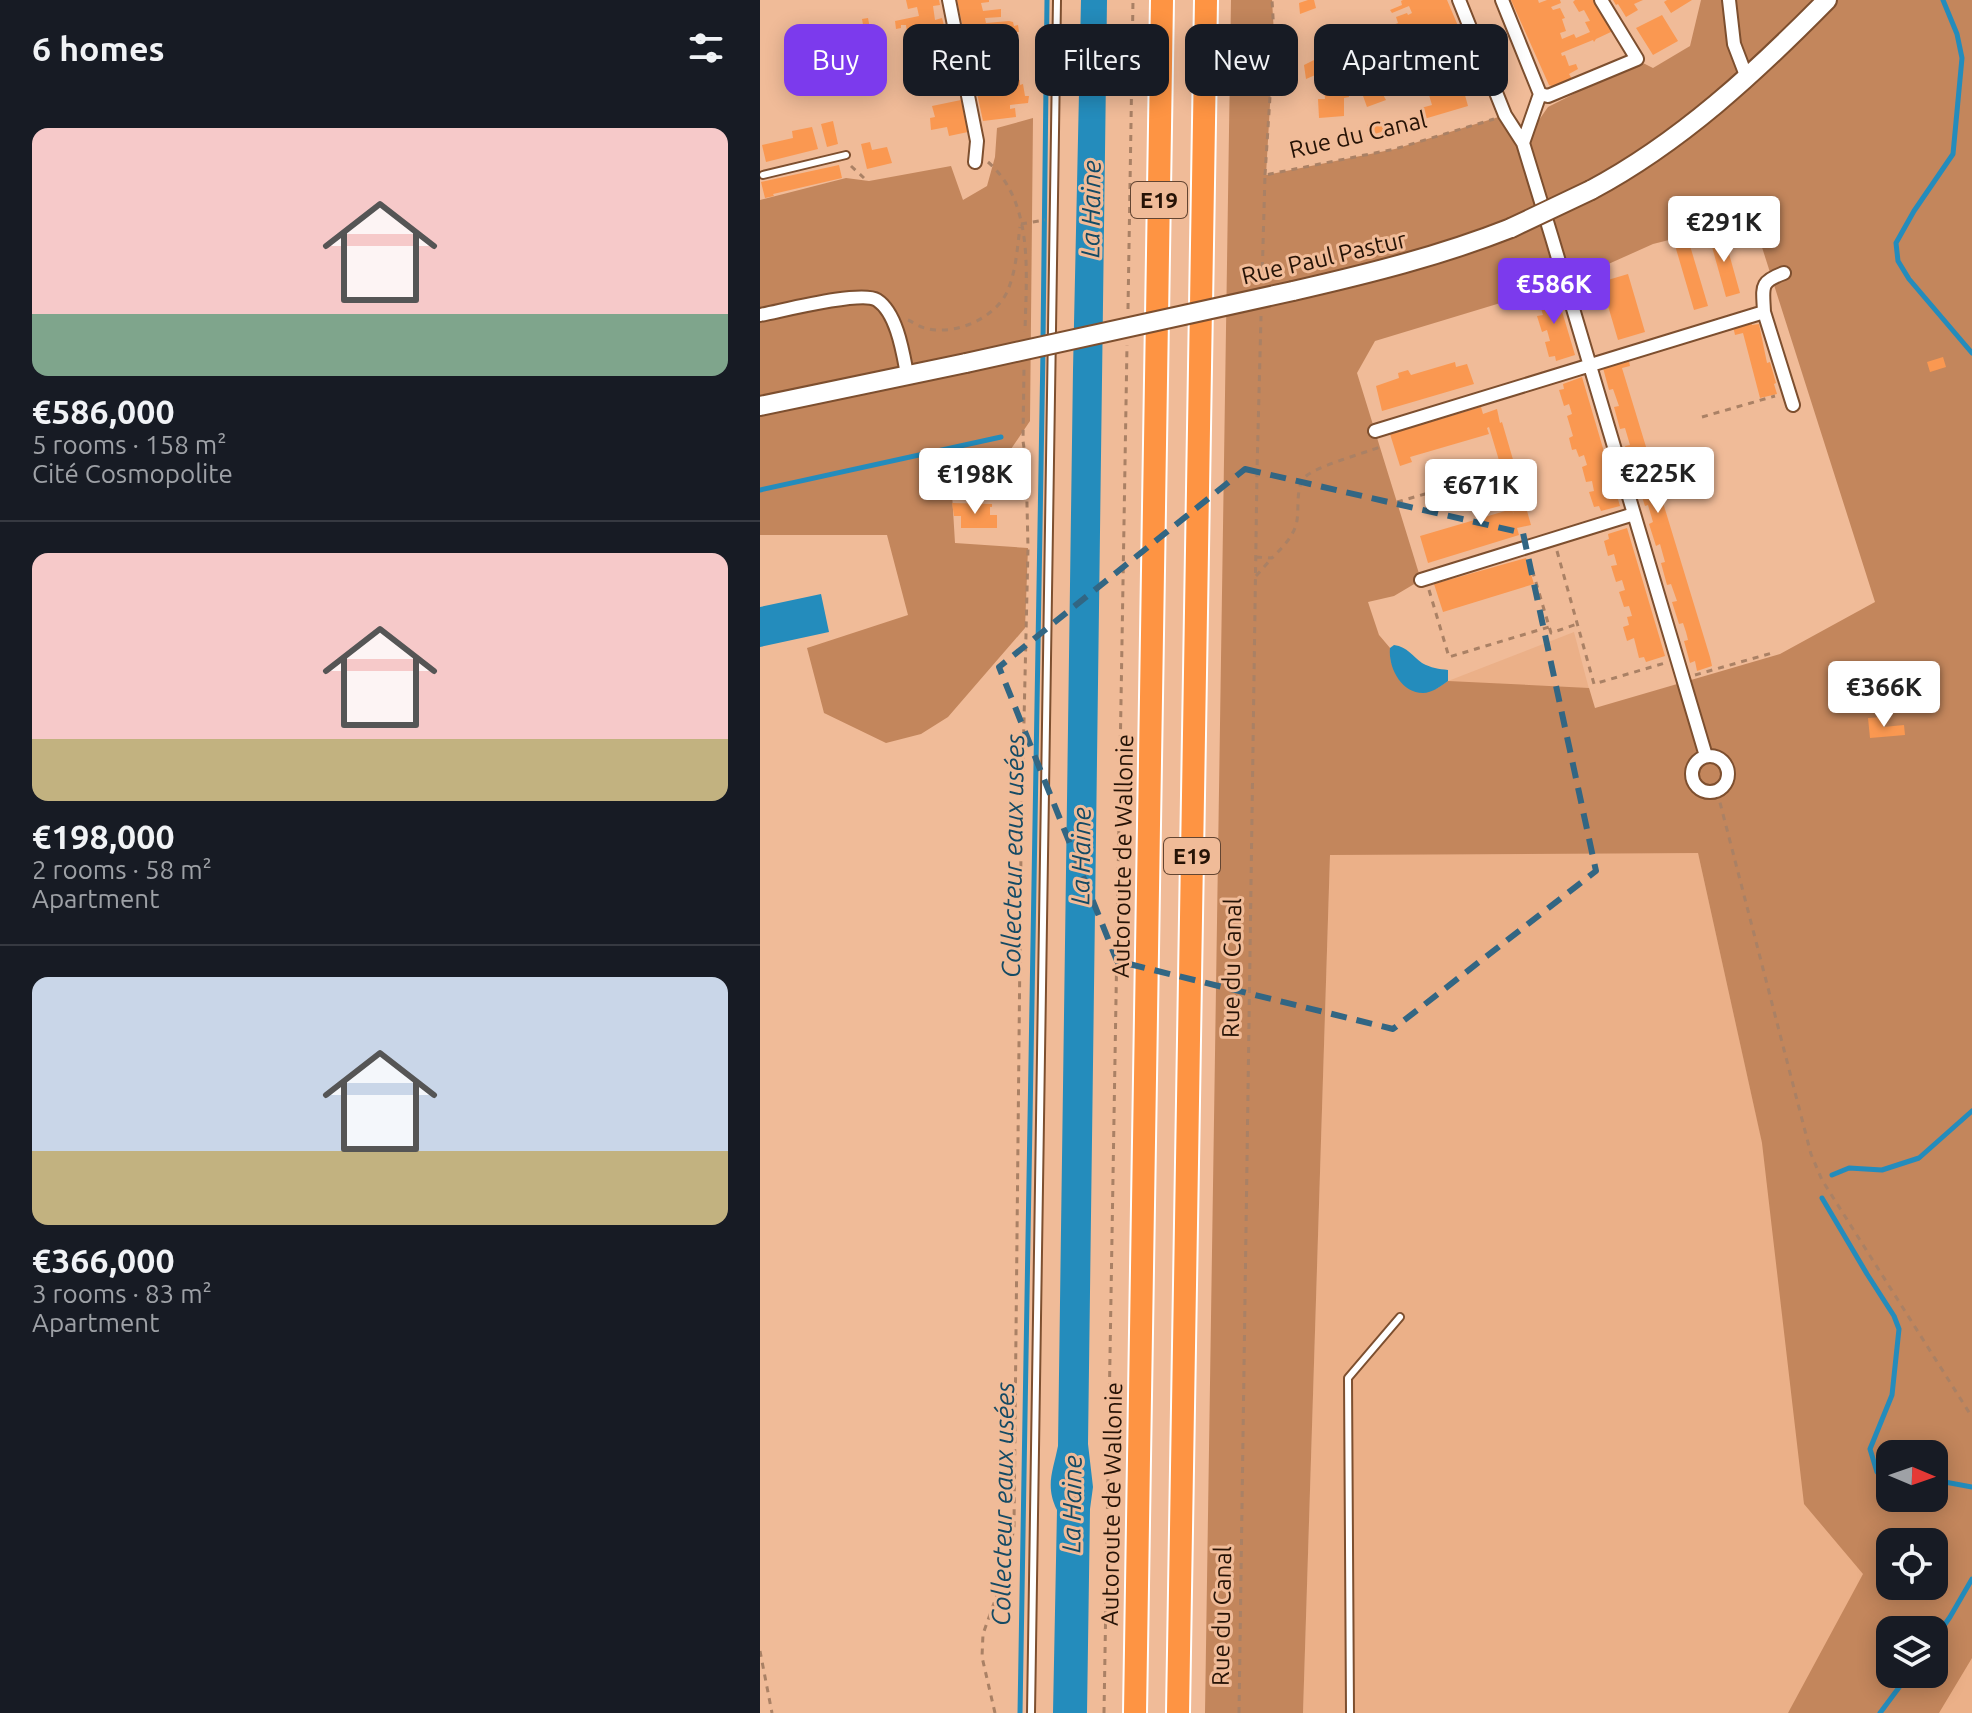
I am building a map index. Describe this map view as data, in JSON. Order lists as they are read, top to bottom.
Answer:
{
  "streets": {
    "highway": ["E19", "Autoroute de Wallonie"],
    "main road": ["Rue Paul Pastur"],
    "path": ["Rue du Canal"]
  },
  "water": ["La Haine", "Collecteur eaux usées"],
  "north": "right",
  "page": {
    "heading": "6 homes",
    "chip": [
      "Buy",
      "Rent",
      "Filters",
      "New",
      "Apartment"
    ],
    "list": [
      {
        "name": "€586,000",
        "note": "5 rooms · 158 m² · Cité Cosmopolite"
      },
      {
        "name": "€198,000",
        "note": "2 rooms · 58 m² · Apartment"
      },
      {
        "name": "€366,000",
        "note": "3 rooms · 83 m² · Apartment"
      }
    ],
    "price": [
      "€291K",
      "€586K",
      "€225K",
      "€198K",
      "€671K",
      "€366K"
    ]
  }
}
